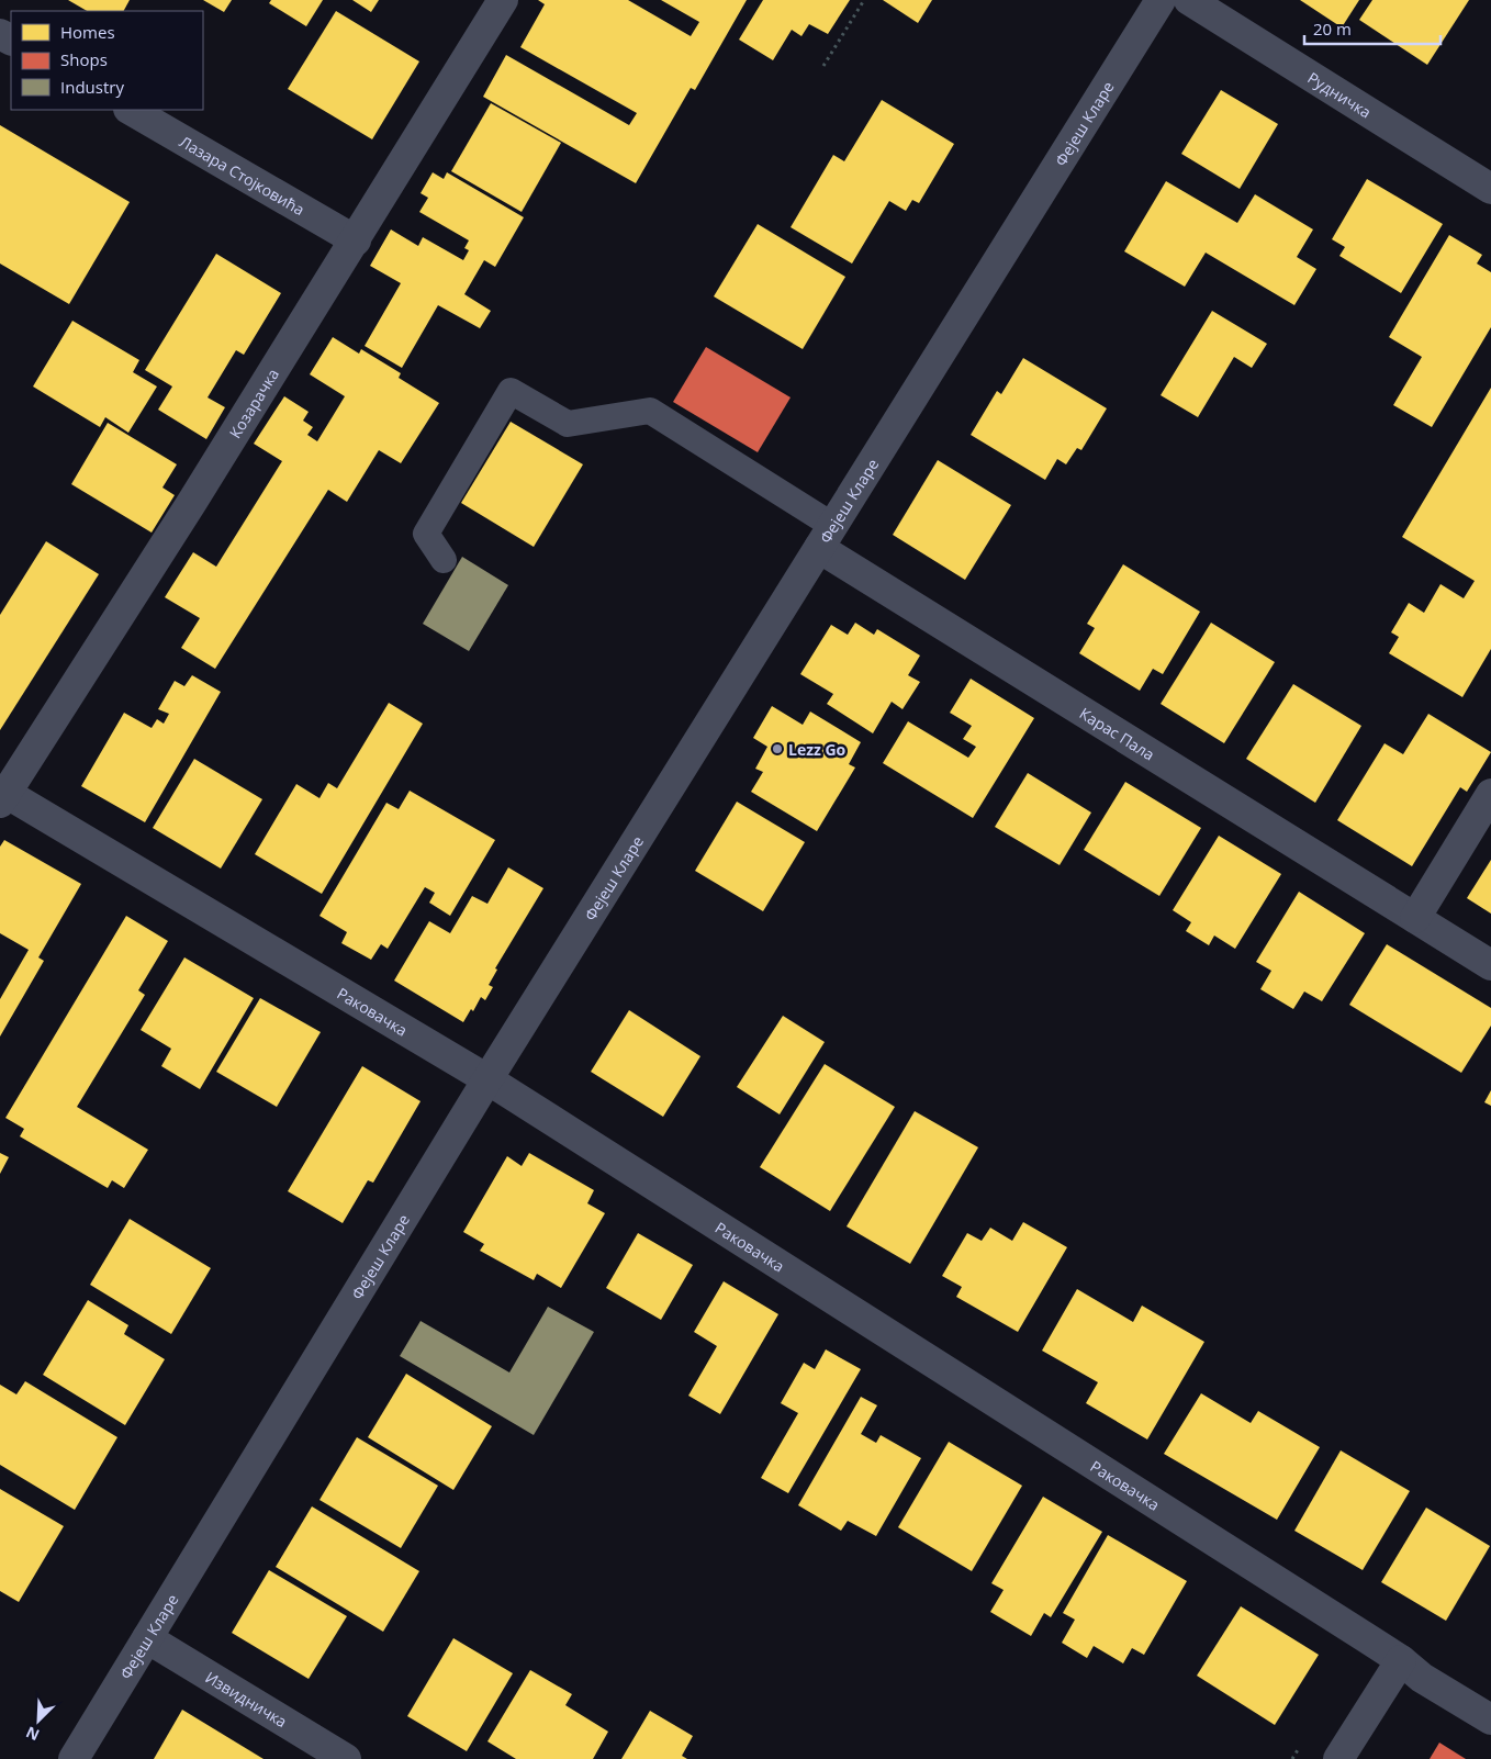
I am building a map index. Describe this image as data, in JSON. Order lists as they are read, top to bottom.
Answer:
{
  "streets": {
    "street": [
      "Рудничка",
      "Фејеш Кларе",
      "Лазара Стојковића",
      "Козарачка",
      "Карас Пала",
      "Раковачка",
      "Извидничка"
    ]
  },
  "crossings": [
    ["Фејеш Кларе", "Карас Пала"],
    ["Фејеш Кларе", "Раковачка"],
    ["Фејеш Кларе", "Извидничка"],
    ["Лазара Стојковића", "Козарачка"],
    ["Козарачка", "Раковачка"]
  ],
  "places": ["Lezz Go"],
  "legend": ["Homes", "Shops", "Industry"],
  "scale_bar": "20 m",
  "north": "bottom left"
}
